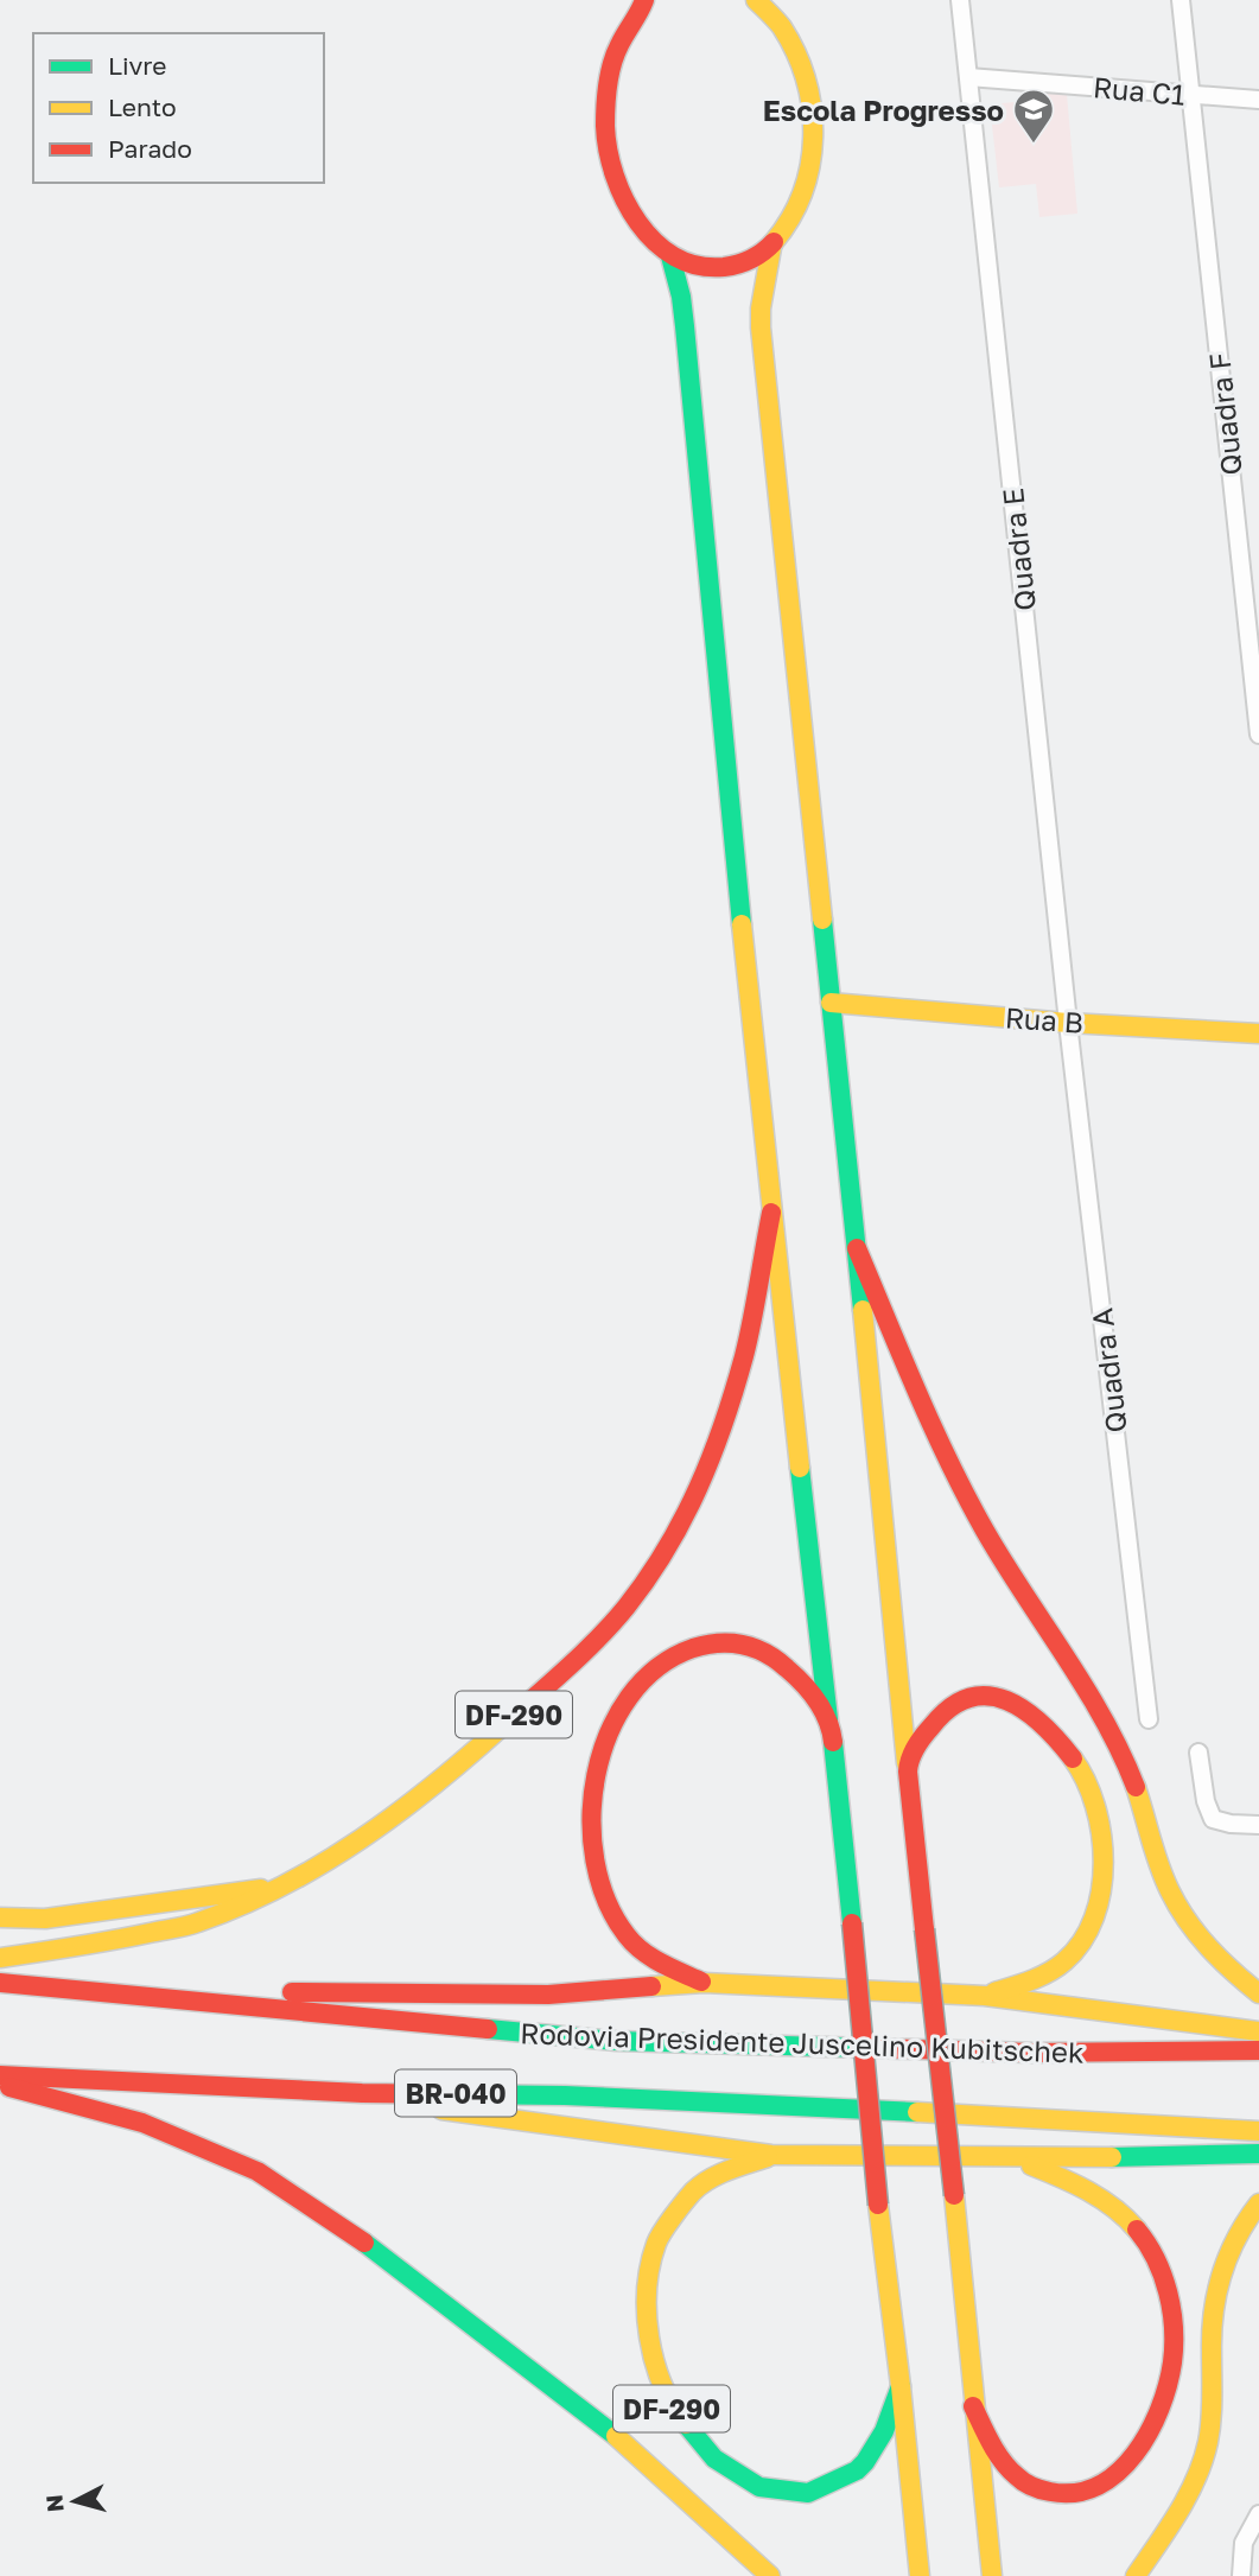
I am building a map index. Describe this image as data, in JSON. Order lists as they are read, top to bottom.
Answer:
{
  "streets": {
    "main road": [
      "Rua B",
      "DF-290",
      "Rodovia Presidente Juscelino Kubitschek",
      "BR-040"
    ],
    "street": [
      "Rua C1",
      "Quadra F",
      "Quadra E",
      "Quadra A"
    ]
  },
  "crossings": [
    ["Rua C1", "Quadra F"],
    ["Rua C1", "Quadra E"],
    ["Quadra E", "Rua B"],
    ["Quadra E", "Quadra A"],
    ["Rua B", "Quadra A"]
  ],
  "places": {
    "school or university": ["Escola Progresso"]
  },
  "legend": ["Livre", "Lento", "Parado"],
  "north": "left"
}
